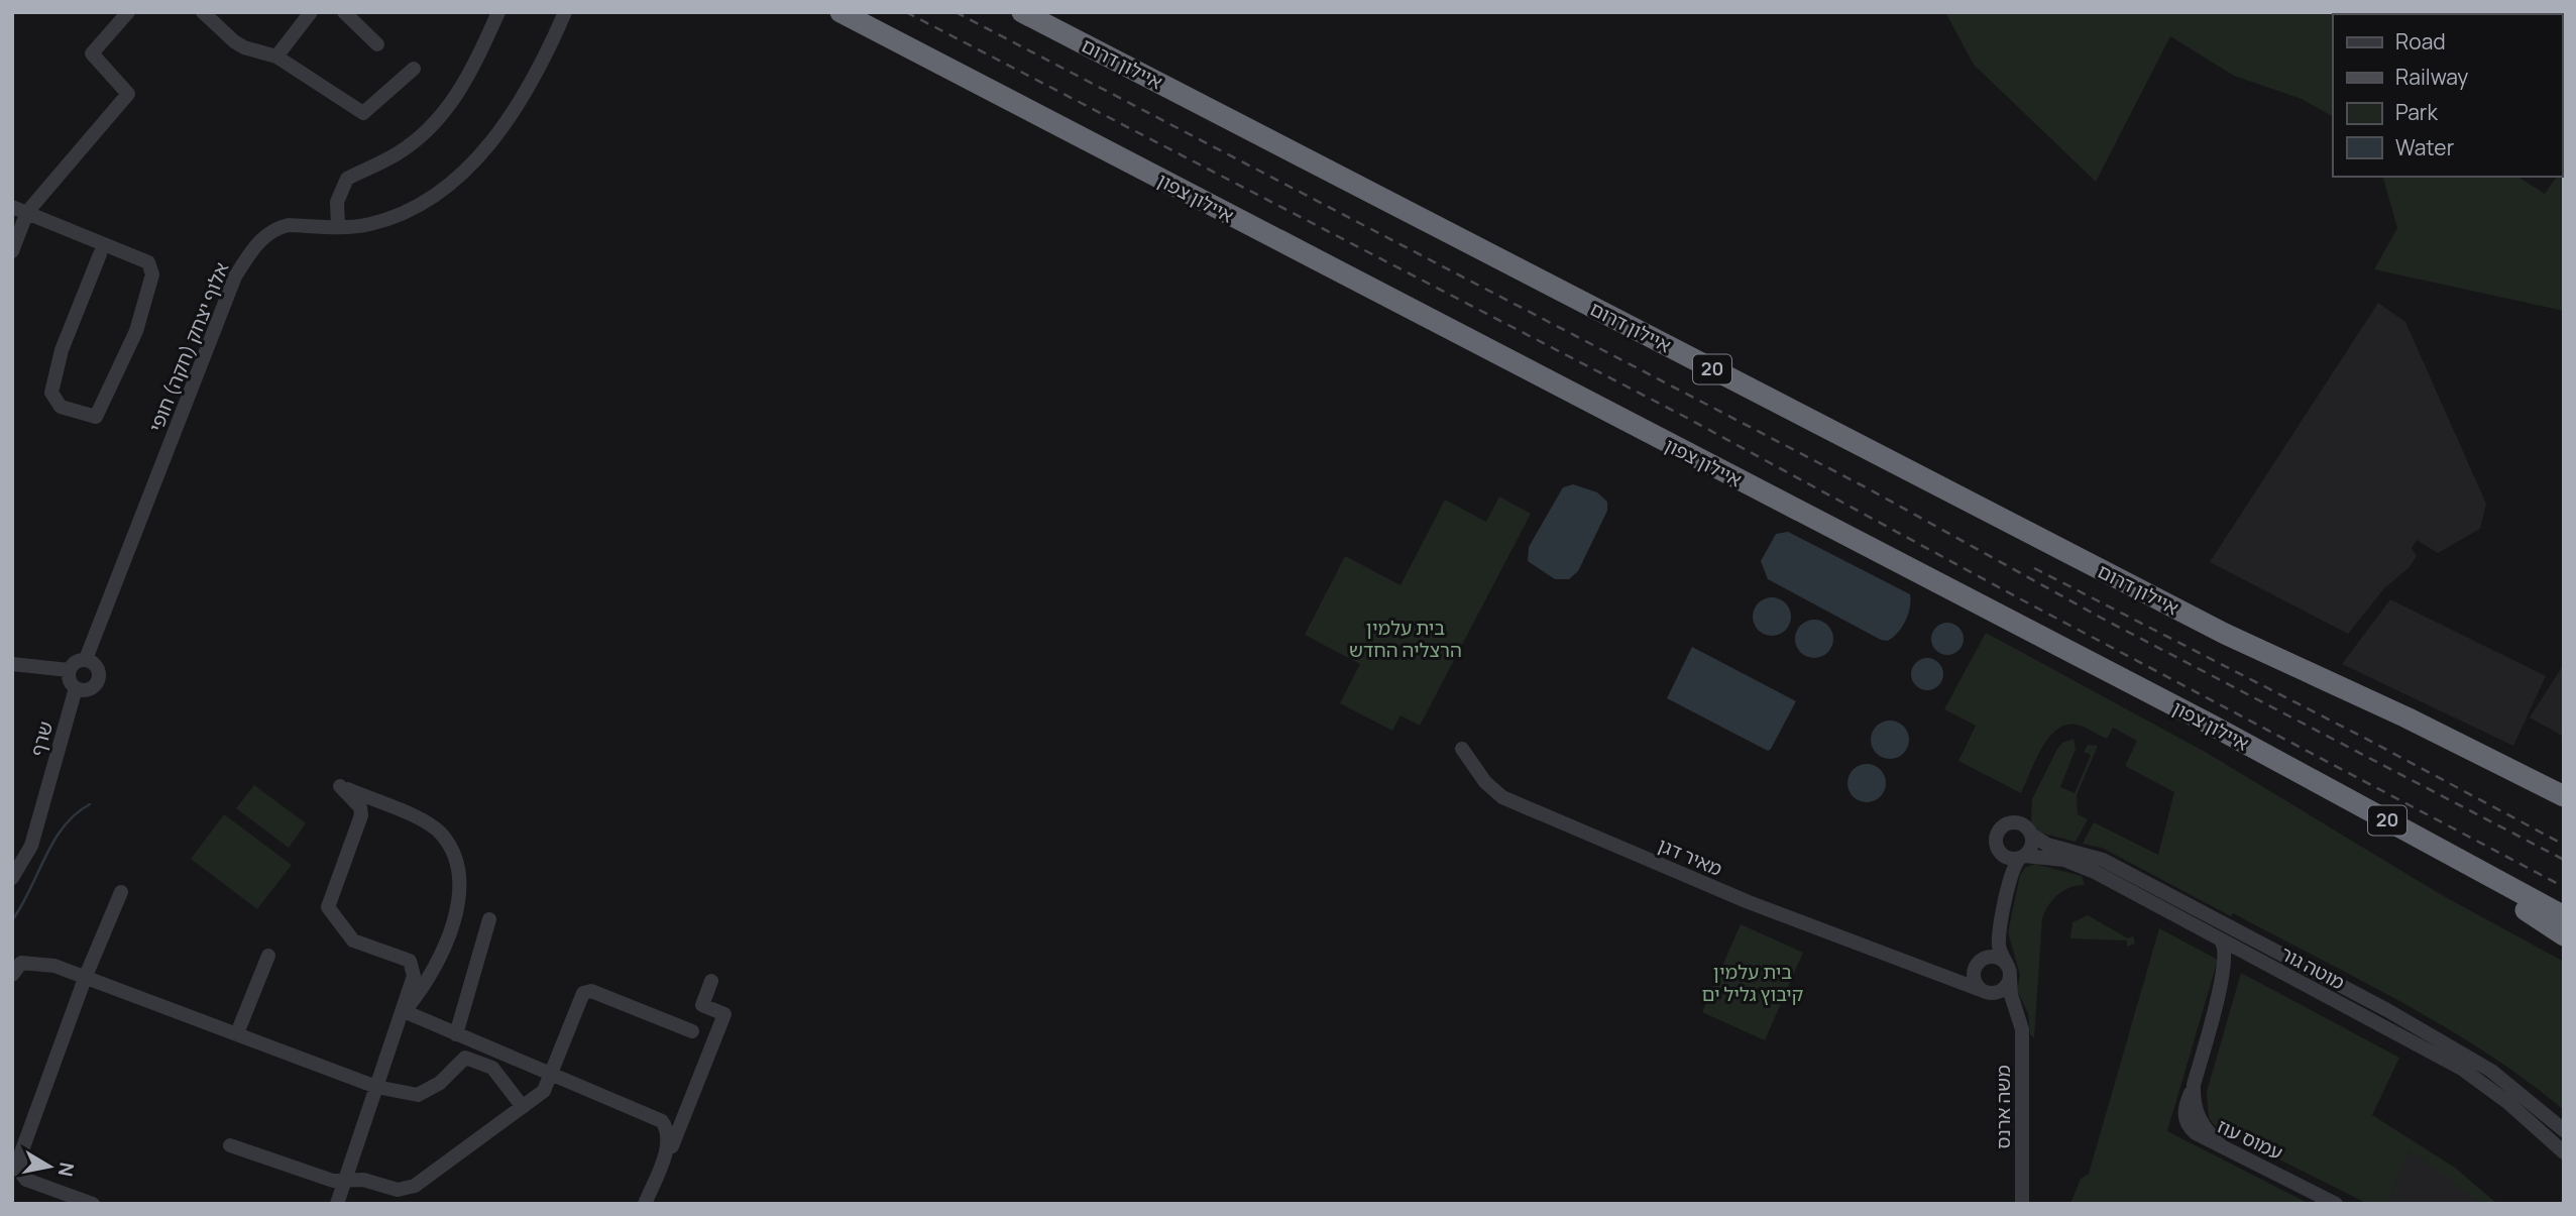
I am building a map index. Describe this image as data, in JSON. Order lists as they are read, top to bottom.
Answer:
{
  "streets": {
    "highway": ["איילון דרום", "איילון צפון", "20"],
    "street": [
      "אלוף יצחק (חקה) חופי",
      "שרף",
      "מאיר דגן",
      "מוטה גור",
      "משה ארנס",
      "עמוס עוז"
    ]
  },
  "crossings": [
    ["אלוף יצחק (חקה) חופי", "שרף"],
    ["מאיר דגן", "משה ארנס"],
    ["מוטה גור", "משה ארנס"],
    ["מוטה גור", "עמוס עוז"]
  ],
  "parks": ["בית עלמין הרצליה החדש", "בית עלמין קיבוץ גליל ים"],
  "legend": [
    "Road",
    "Railway",
    "Park",
    "Water"
  ],
  "north": "right"
}
